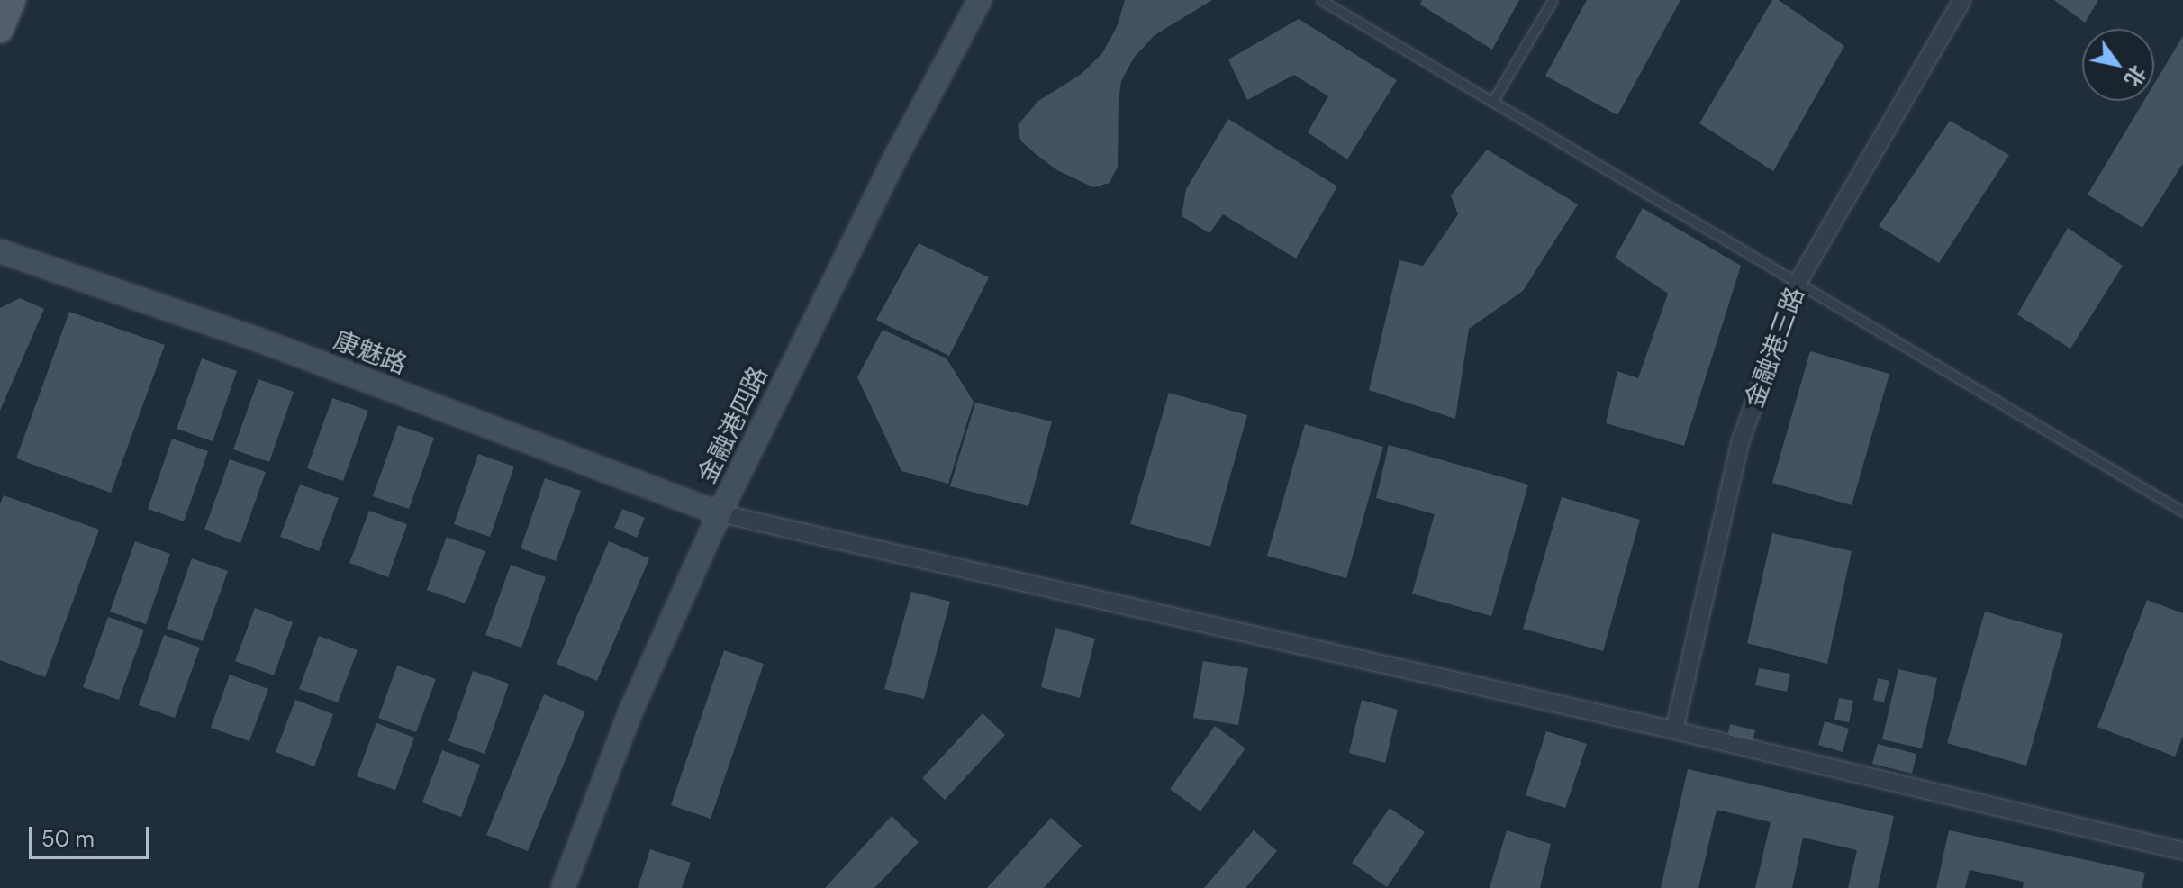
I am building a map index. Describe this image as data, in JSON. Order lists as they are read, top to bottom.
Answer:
{
  "streets": {
    "street": ["金融港三路", "康魅路", "金融港四路"]
  },
  "crossings": [
    ["康魅路", "金融港四路"]
  ],
  "scale_bar": "50 m",
  "north": "bottom right"
}
